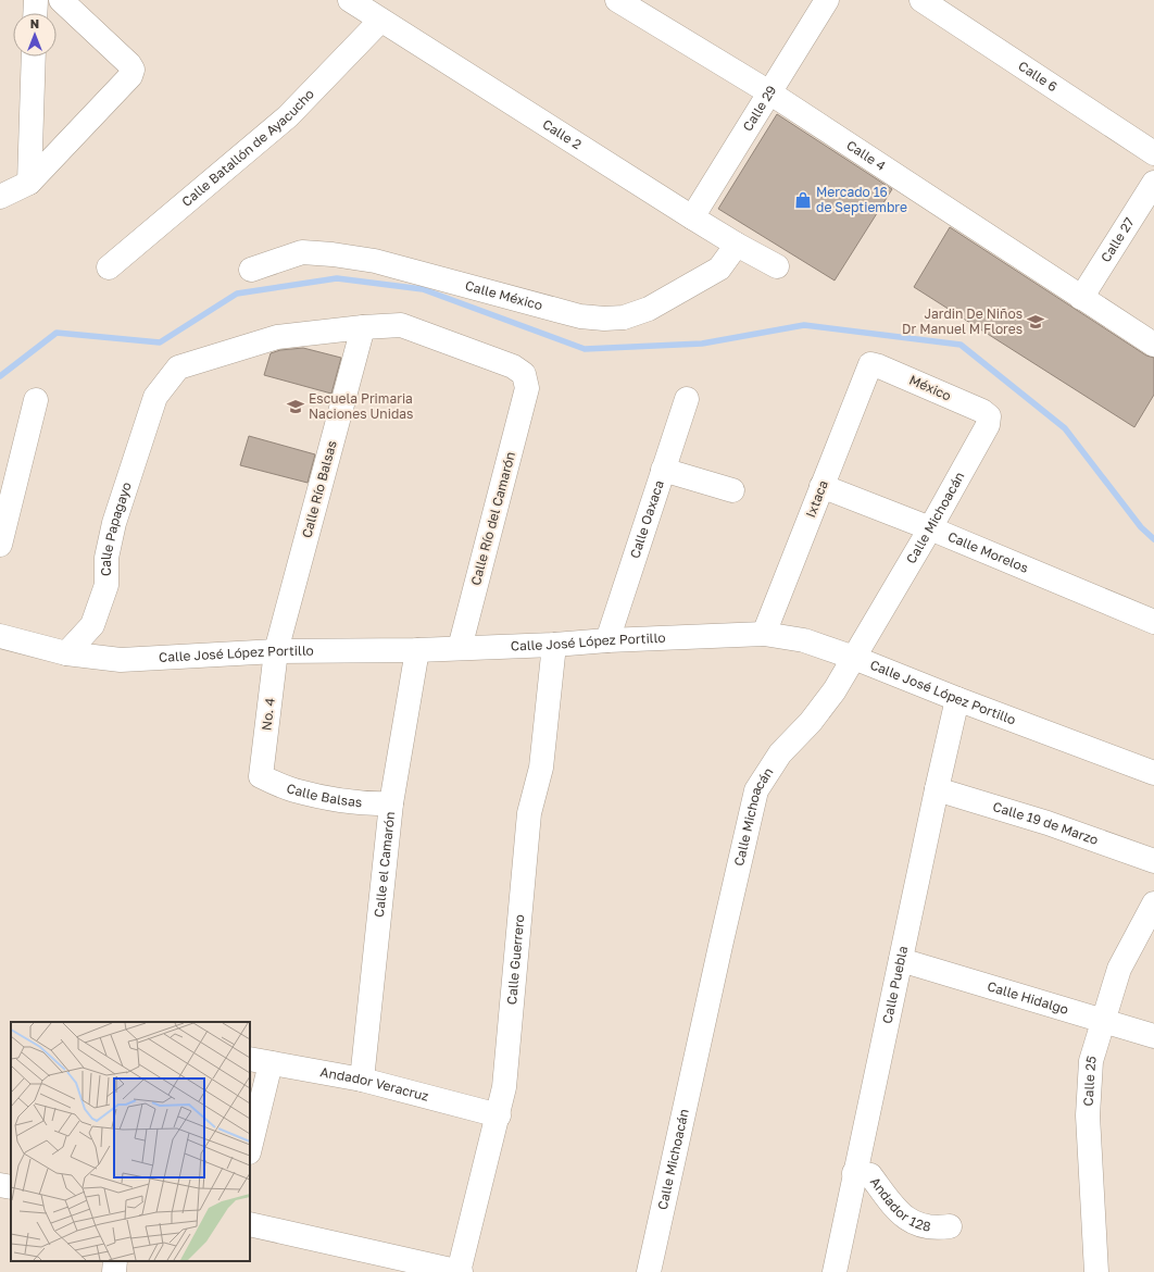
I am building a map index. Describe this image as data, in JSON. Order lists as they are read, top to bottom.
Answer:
{
  "streets": {
    "street": [
      "Calle 6",
      "Calle 29",
      "Calle 2",
      "Calle Batallón de Ayacucho",
      "Calle 4",
      "Calle 27",
      "Calle México",
      "México",
      "Calle Río Balsas",
      "Ixtaca",
      "Calle Michoacán",
      "Calle Río del Camarón",
      "Calle Oaxaca",
      "Calle Papagayo",
      "Calle Morelos",
      "Calle José López Portillo",
      "No. 4",
      "Calle Balsas",
      "Calle 19 de Marzo",
      "Calle el Camarón",
      "Calle Guerrero",
      "Calle Puebla",
      "Calle Hidalgo",
      "Calle 25",
      "Andador Veracruz",
      "Andador 128"
    ]
  },
  "crossings": [
    ["Calle 29", "Calle 2"],
    ["Calle 29", "Calle 4"],
    ["Calle 2", "Calle Batallón de Ayacucho"],
    ["Calle 2", "Calle México"],
    ["Calle 4", "Calle 27"],
    ["México", "Ixtaca"],
    ["México", "Calle Michoacán"],
    ["Calle Río Balsas", "Calle Papagayo"],
    ["Calle Río Balsas", "Calle José López Portillo"],
    ["Calle Río Balsas", "No. 4"],
    ["Ixtaca", "Calle Morelos"],
    ["Ixtaca", "Calle José López Portillo"],
    ["Calle Michoacán", "Calle Morelos"],
    ["Calle Michoacán", "Calle José López Portillo"],
    ["Calle Río del Camarón", "Calle Papagayo"],
    ["Calle Río del Camarón", "Calle José López Portillo"],
    ["Calle Oaxaca", "Calle José López Portillo"],
    ["Calle Papagayo", "Calle José López Portillo"],
    ["Calle José López Portillo", "No. 4"],
    ["Calle José López Portillo", "Calle el Camarón"],
    ["Calle José López Portillo", "Calle Guerrero"],
    ["Calle José López Portillo", "Calle Puebla"],
    ["No. 4", "Calle Balsas"],
    ["Calle Balsas", "Calle el Camarón"],
    ["Calle 19 de Marzo", "Calle Puebla"],
    ["Calle el Camarón", "Andador Veracruz"],
    ["Calle Guerrero", "Andador Veracruz"],
    ["Calle Puebla", "Calle Hidalgo"],
    ["Calle Puebla", "Andador 128"],
    ["Calle Hidalgo", "Calle 25"]
  ],
  "places": {
    "shop": ["Mercado 16 de Septiembre"],
    "school or university": ["Jardin De Niños Dr Manuel M Flores", "Escuela Primaria Naciones Unidas"]
  },
  "north": "top"
}
